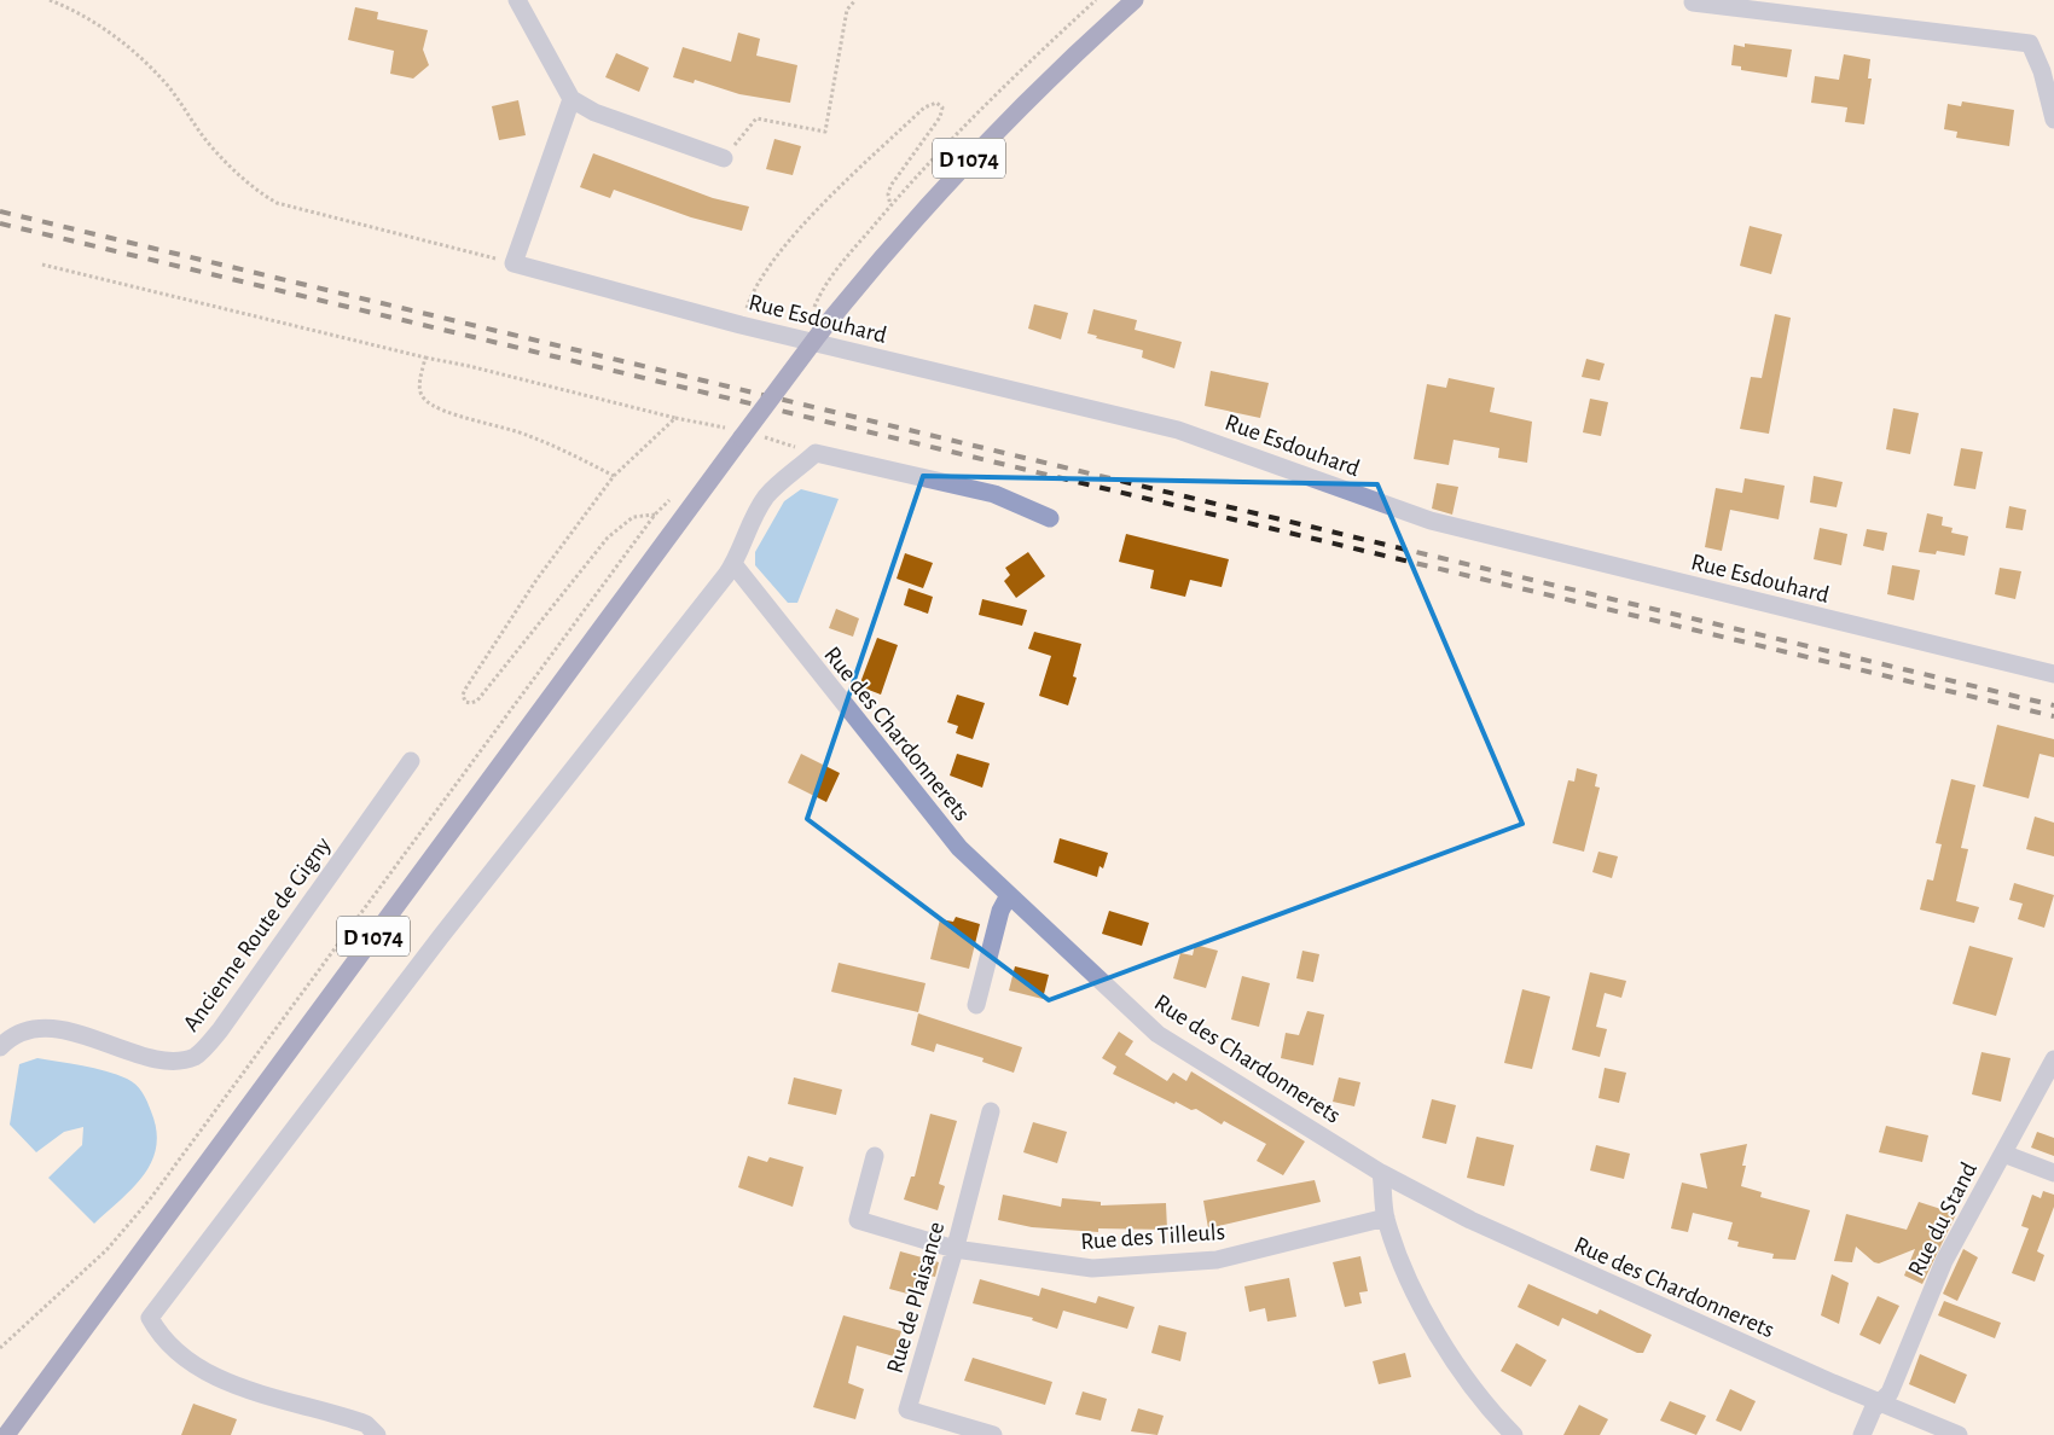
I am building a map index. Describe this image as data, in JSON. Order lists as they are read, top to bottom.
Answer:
{
  "streets": {
    "main road": ["D 1074"],
    "street": [
      "Rue Esdouhard",
      "Rue des Chardonnerets",
      "Ancienne Route de Gigny",
      "Rue du Stand",
      "Rue des Tilleuls",
      "Rue de Plaisance"
    ]
  },
  "crossings": [
    ["Rue des Chardonnerets", "Rue du Stand"],
    ["Rue des Tilleuls", "Rue de Plaisance"]
  ]
}
